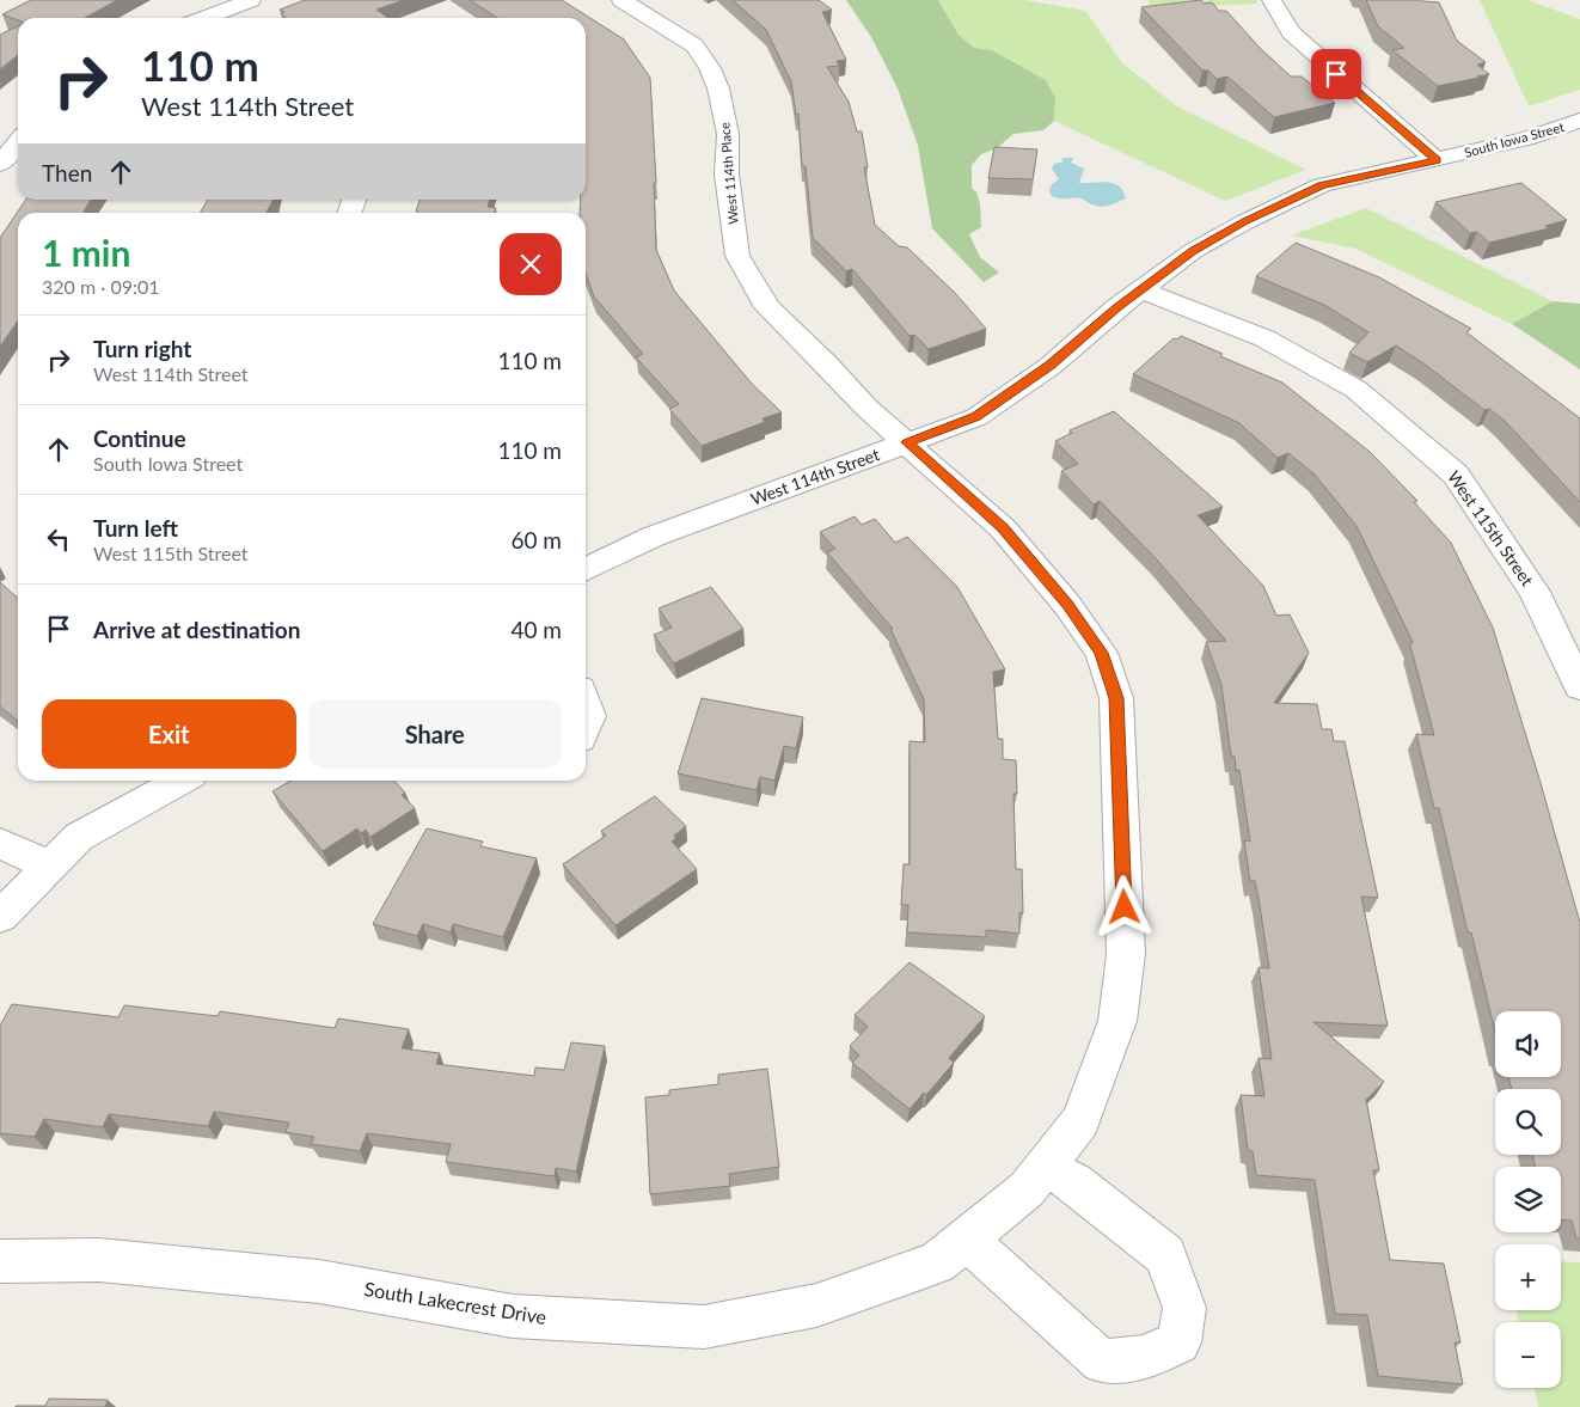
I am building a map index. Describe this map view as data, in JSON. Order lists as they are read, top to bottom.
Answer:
{
  "streets": {
    "street": [
      "South Iowa Street",
      "West 114th Place",
      "West 114th Street",
      "West 115th Street",
      "South Lakecrest Drive"
    ]
  },
  "crossings": [
    ["South Iowa Street", "West 114th Street"],
    ["West 114th Place", "West 114th Street"],
    ["West 114th Place", "South Lakecrest Drive"],
    ["West 114th Street", "West 115th Street"],
    ["West 114th Street", "South Lakecrest Drive"]
  ],
  "page": {
    "turn": ["110 m", "West 114th Street"],
    "then": "Then",
    "heading": ["1 min", "320 m · 09:01"],
    "list": [
      {
        "name": "Turn right",
        "note": "West 114th Street",
        "value": "110 m"
      },
      {
        "name": "Continue",
        "note": "South Iowa Street",
        "value": "110 m"
      },
      {
        "name": "Turn left",
        "note": "West 115th Street",
        "value": "60 m"
      },
      {
        "name": "Arrive at destination",
        "value": "40 m"
      }
    ],
    "buttons": ["Exit", "Share"],
    "map_buttons": ["+", "−"]
  }
}
